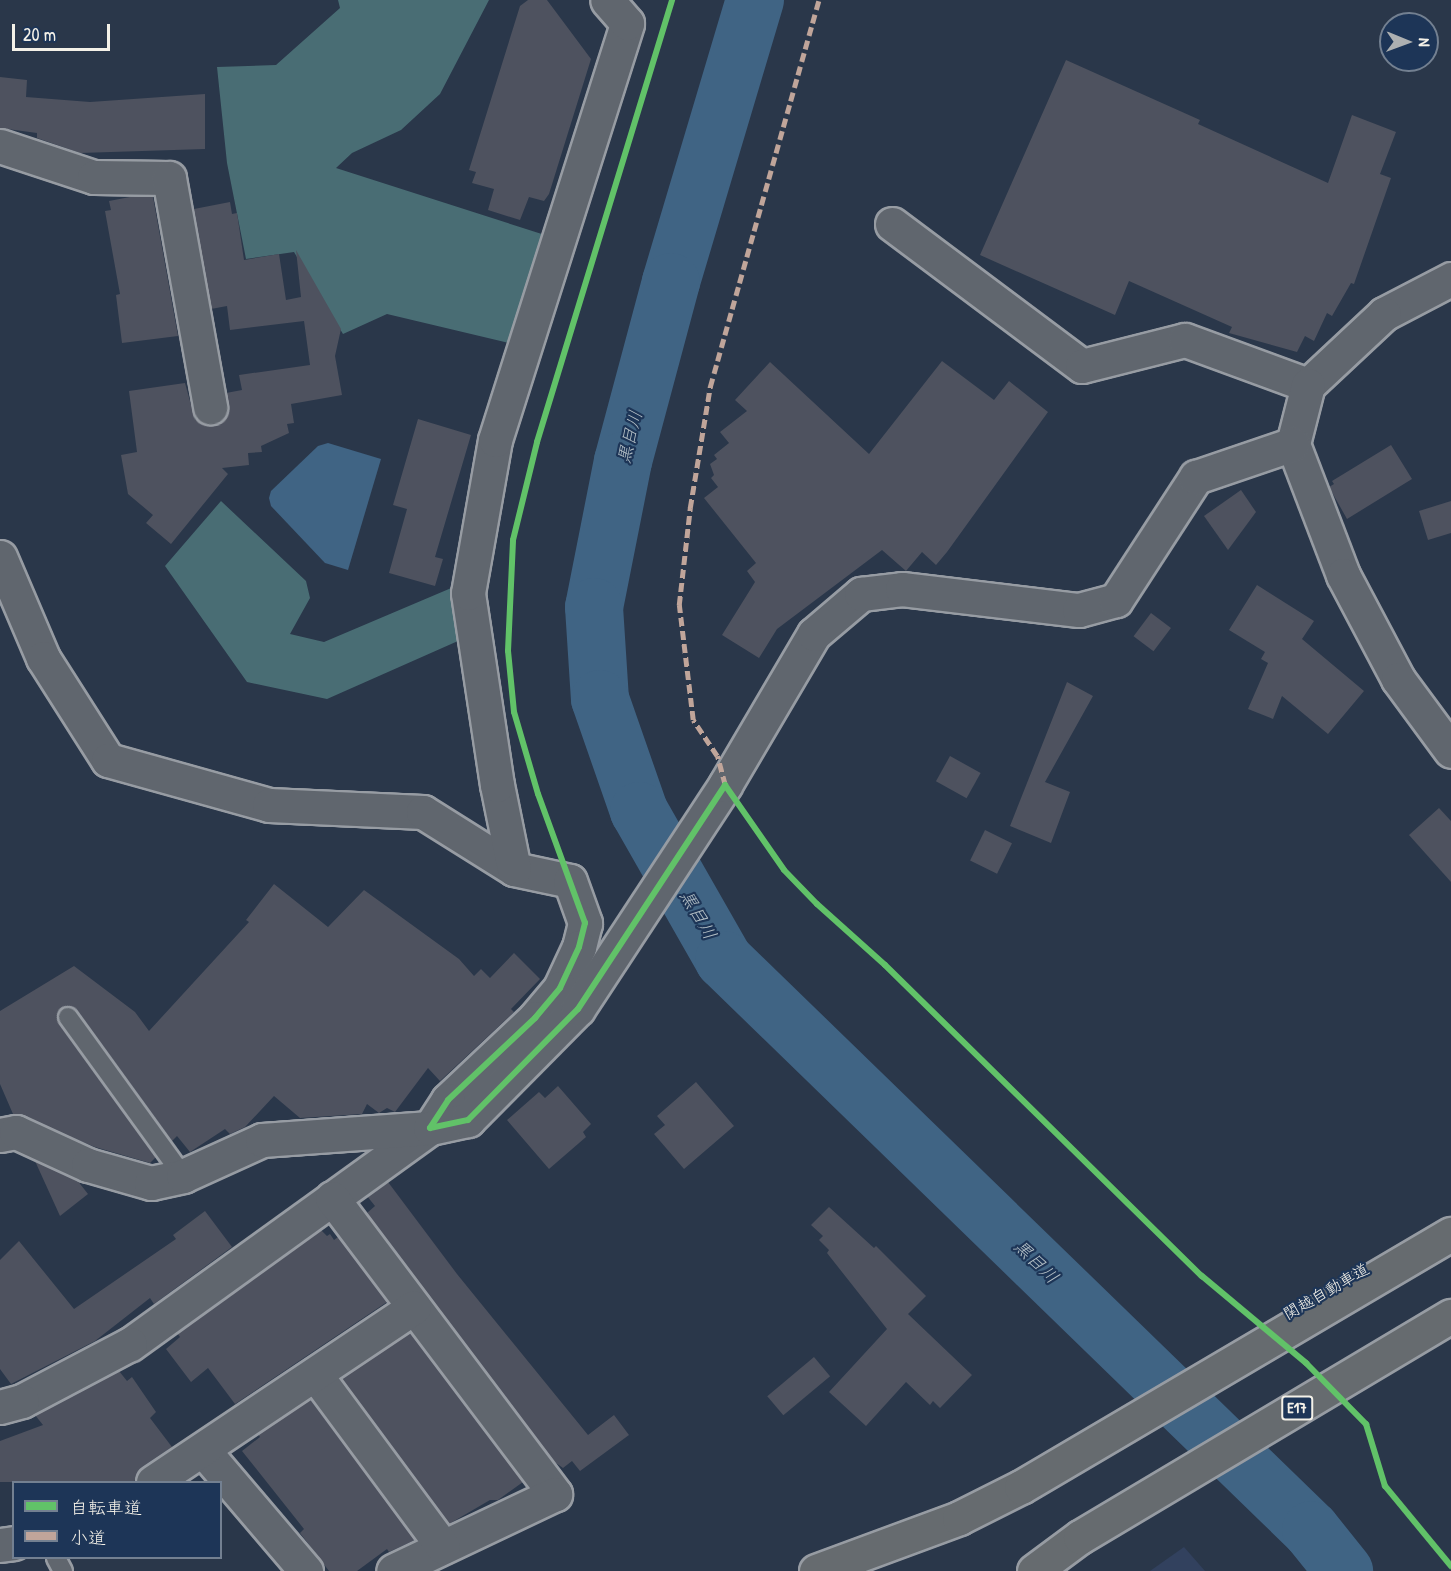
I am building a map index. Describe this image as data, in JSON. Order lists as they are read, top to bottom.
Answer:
{
  "streets": {
    "highway": ["関越自動車道", "E17"]
  },
  "water": ["黒目川"],
  "legend": ["自転車道", "小道"],
  "scale_bar": "20 m",
  "north": "right"
}
